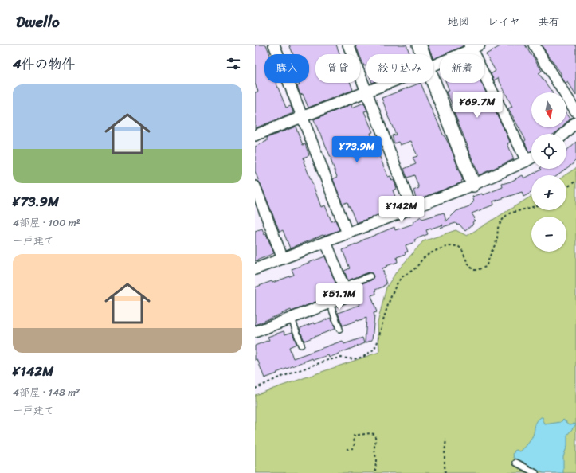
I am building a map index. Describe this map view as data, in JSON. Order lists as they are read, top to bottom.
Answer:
{
  "north": "bottom",
  "page": {
    "header": "Dwello",
    "nav": ["地図", "レイヤ", "共有"],
    "heading": "4件の物件",
    "chip": [
      "購入",
      "賃貸",
      "絞り込み",
      "新着"
    ],
    "list": [
      {
        "name": "¥73.9M",
        "note": "4部屋 · 100 m² · 一戸建て"
      },
      {
        "name": "¥142M",
        "note": "4部屋 · 148 m² · 一戸建て"
      }
    ],
    "price": [
      "¥69.7M",
      "¥73.9M",
      "¥142M",
      "¥51.1M"
    ],
    "map_buttons": ["+", "−"]
  }
}
